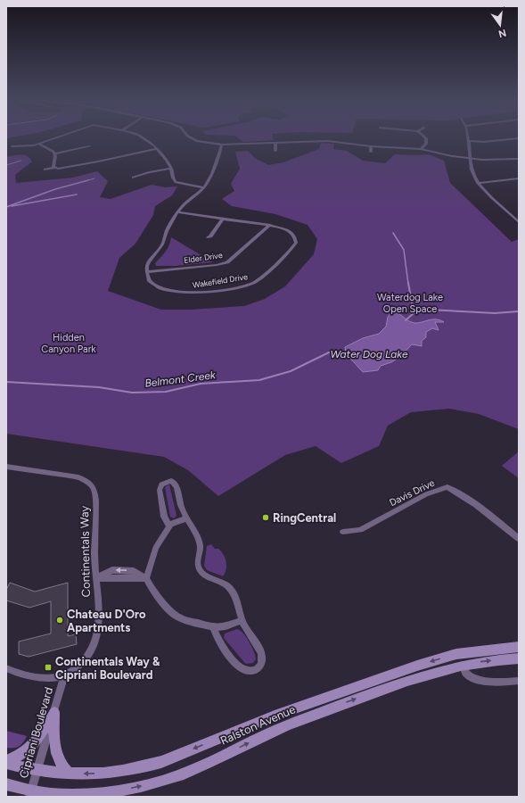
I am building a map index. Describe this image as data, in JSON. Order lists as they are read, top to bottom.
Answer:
{
  "streets": {
    "main road": ["Ralston Avenue"],
    "street": [
      "Elder Drive",
      "Wakefield Drive",
      "Davis Drive",
      "Continentals Way",
      "Cipriani Boulevard"
    ]
  },
  "crossings": [
    ["Elder Drive", "Wakefield Drive"],
    ["Continentals Way", "Cipriani Boulevard"],
    ["Ralston Avenue", "Cipriani Boulevard"]
  ],
  "water": ["Water Dog Lake", "Belmont Creek"],
  "parks": ["Waterdog Lake Open Space", "Hidden Canyon Park"],
  "places": {
    "other": ["RingCentral", "Chateau D'Oro Apartments"],
    "transit": ["Continentals Way & Cipriani Boulevard"]
  },
  "north": "bottom"
}
